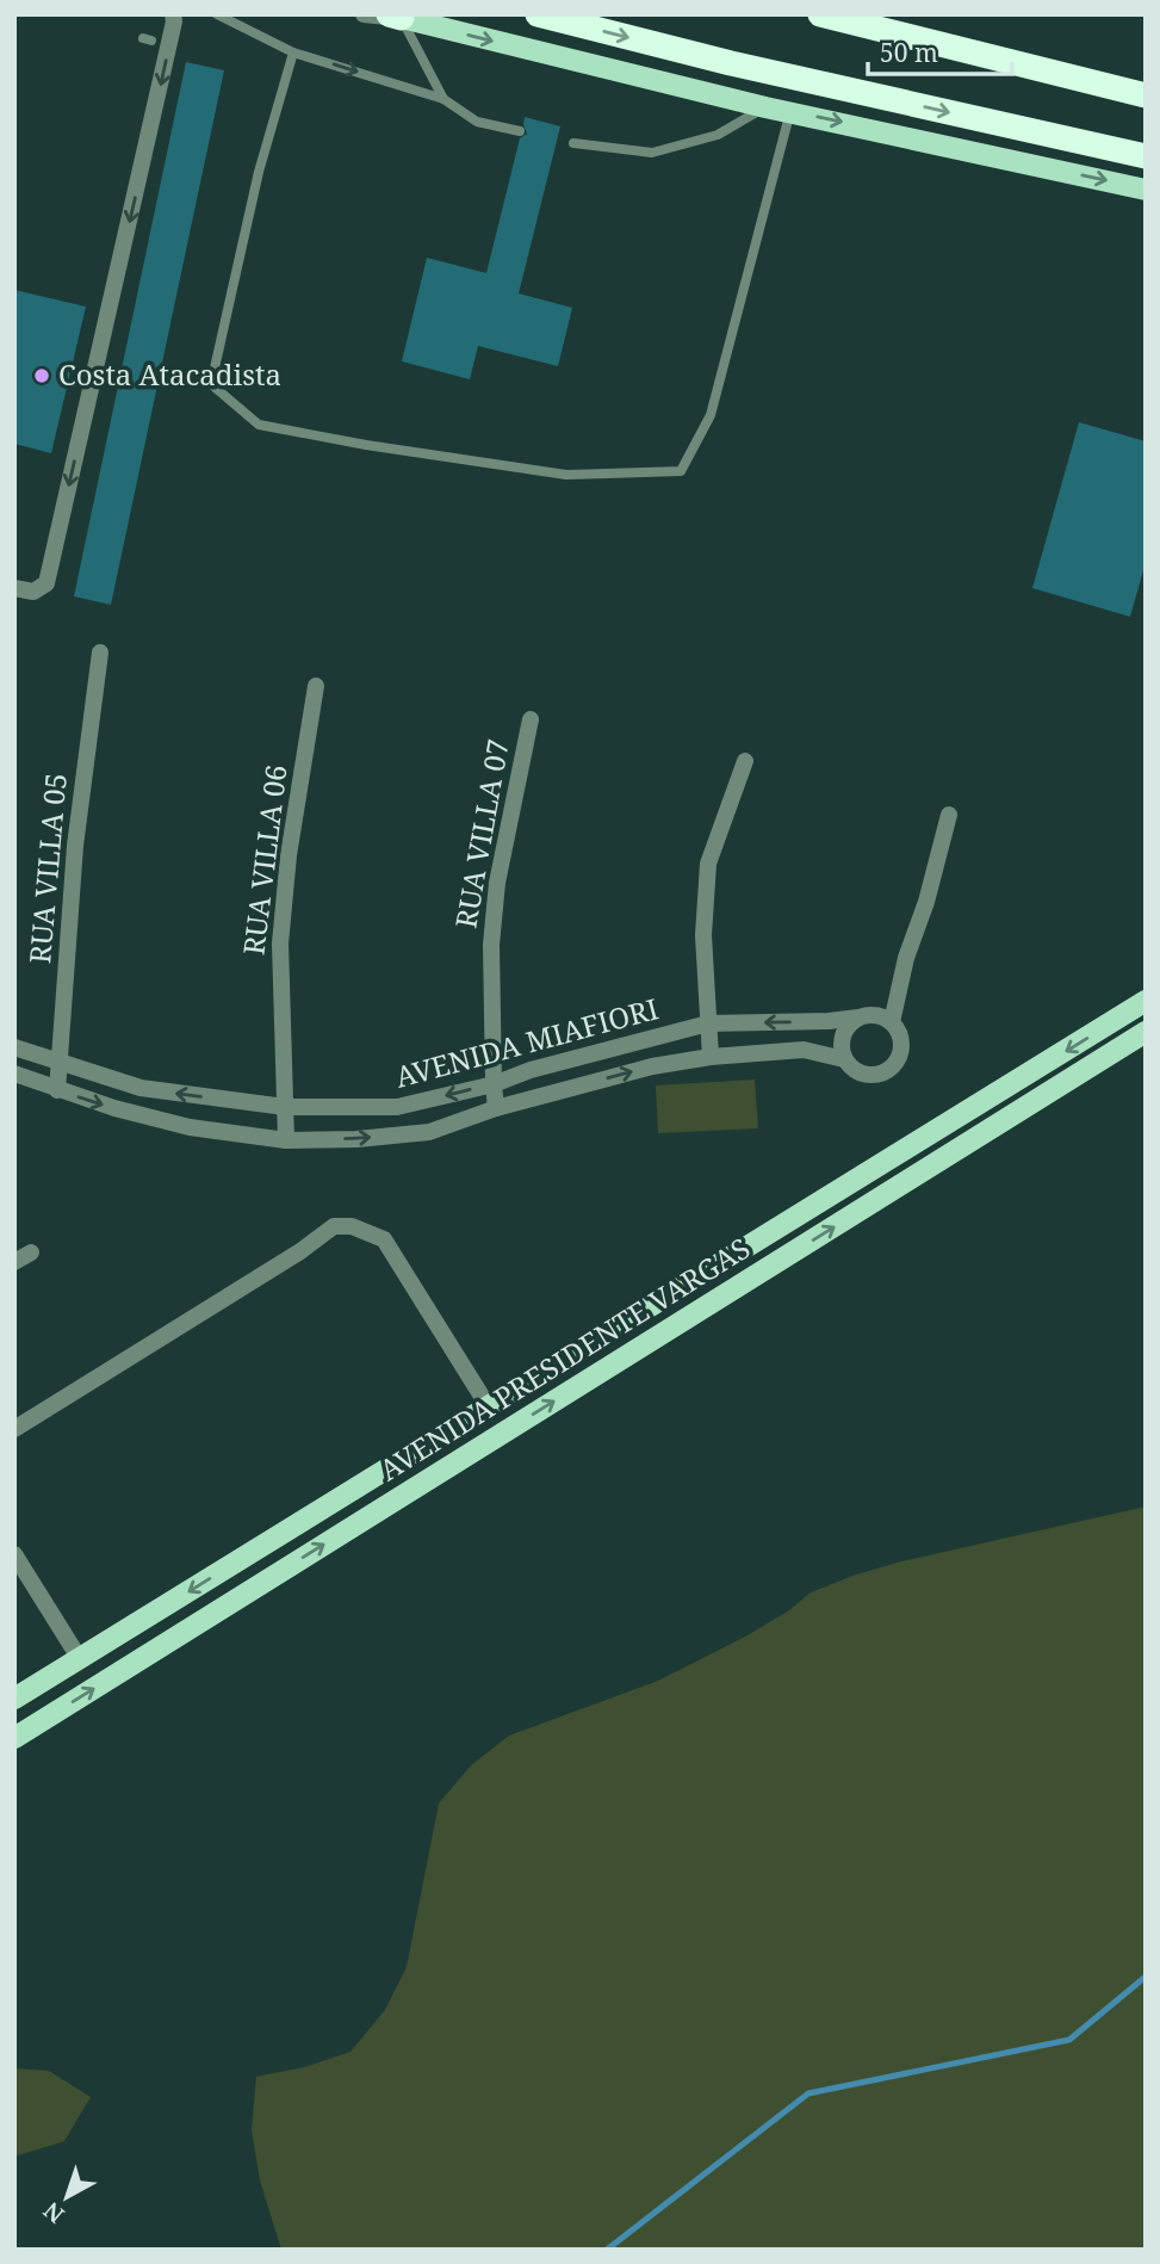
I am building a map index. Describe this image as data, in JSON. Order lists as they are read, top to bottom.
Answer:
{
  "streets": {
    "main road": ["AVENIDA PRESIDENTE VARGAS"],
    "street": [
      "RUA VILLA 07",
      "RUA VILLA 06",
      "RUA VILLA 05",
      "AVENIDA MIAFIORI"
    ]
  },
  "crossings": [
    ["RUA VILLA 07", "AVENIDA MIAFIORI"],
    ["RUA VILLA 06", "AVENIDA MIAFIORI"],
    ["RUA VILLA 05", "AVENIDA MIAFIORI"]
  ],
  "places": ["Costa Atacadista"],
  "scale_bar": "50 m",
  "north": "bottom left"
}
